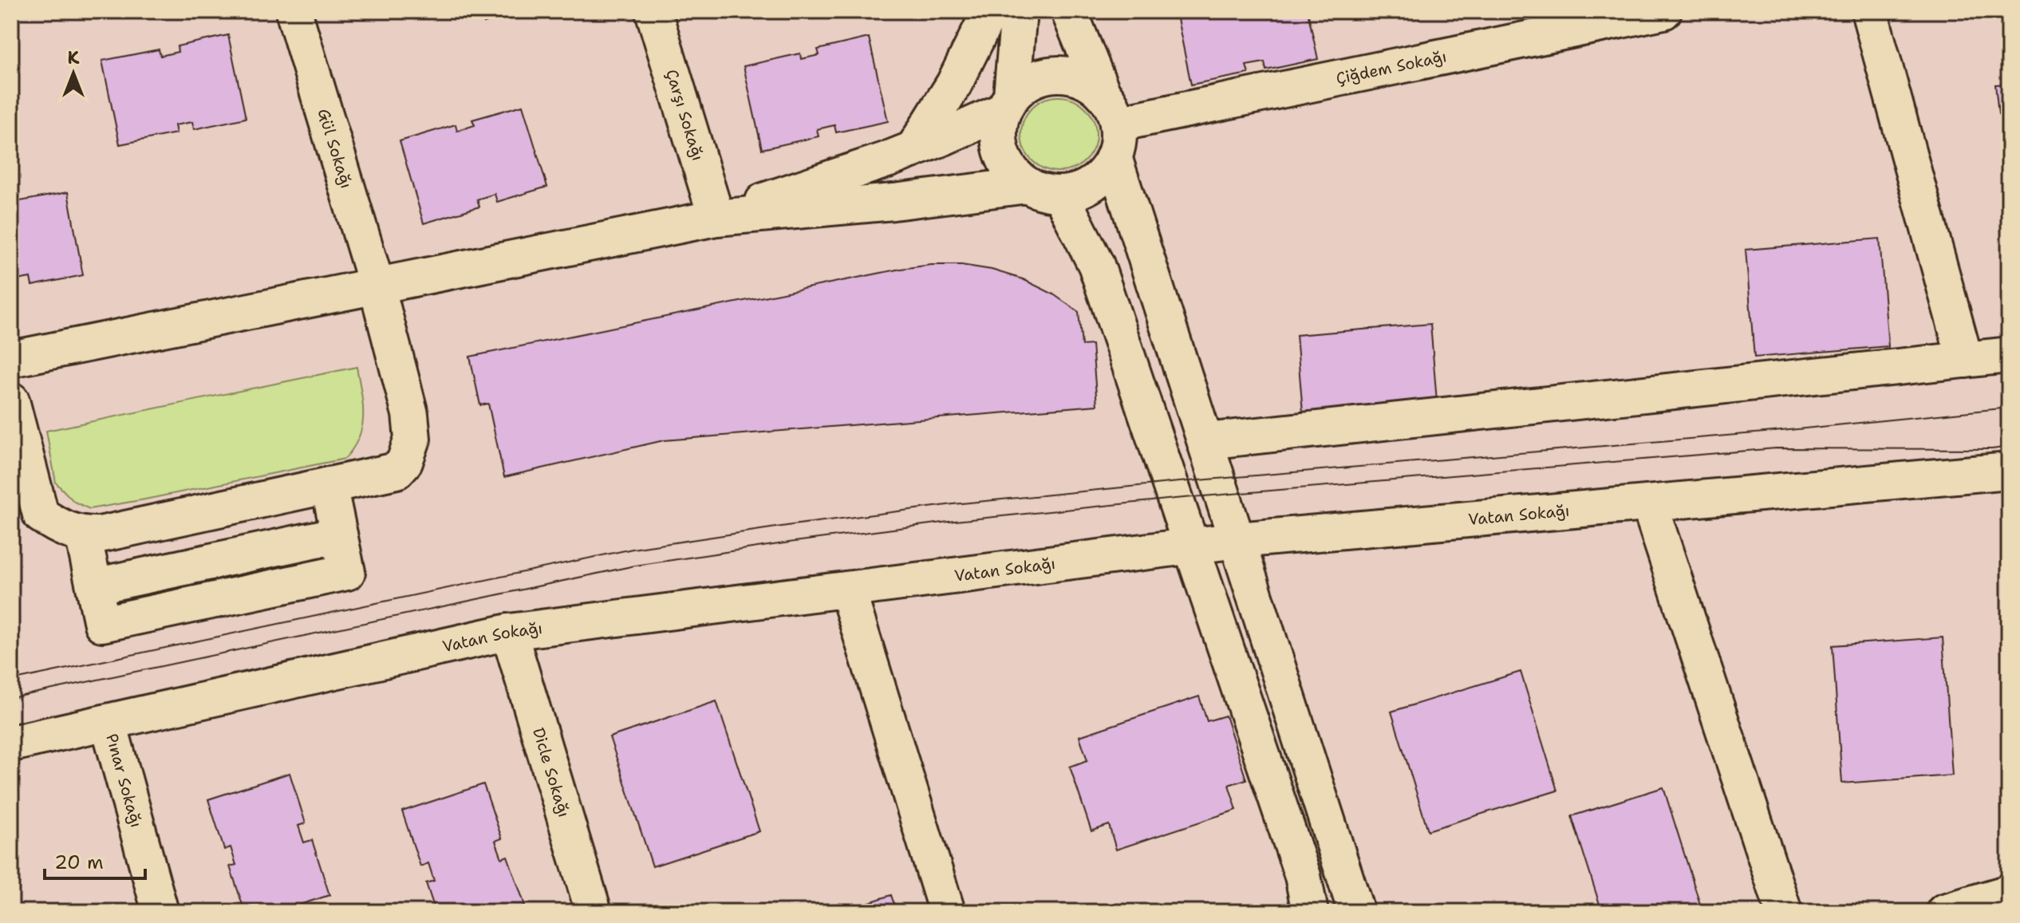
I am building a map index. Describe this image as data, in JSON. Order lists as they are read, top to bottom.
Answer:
{
  "streets": {
    "street": [
      "Çiğdem Sokağı",
      "Çarşı Sokağı",
      "Gül Sokağı",
      "Vatan Sokağı",
      "Dicle Sokağı",
      "Pınar Sokağı"
    ]
  },
  "crossings": [
    ["Vatan Sokağı", "Dicle Sokağı"],
    ["Vatan Sokağı", "Pınar Sokağı"]
  ],
  "scale_bar": "20 m",
  "north": "top"
}
